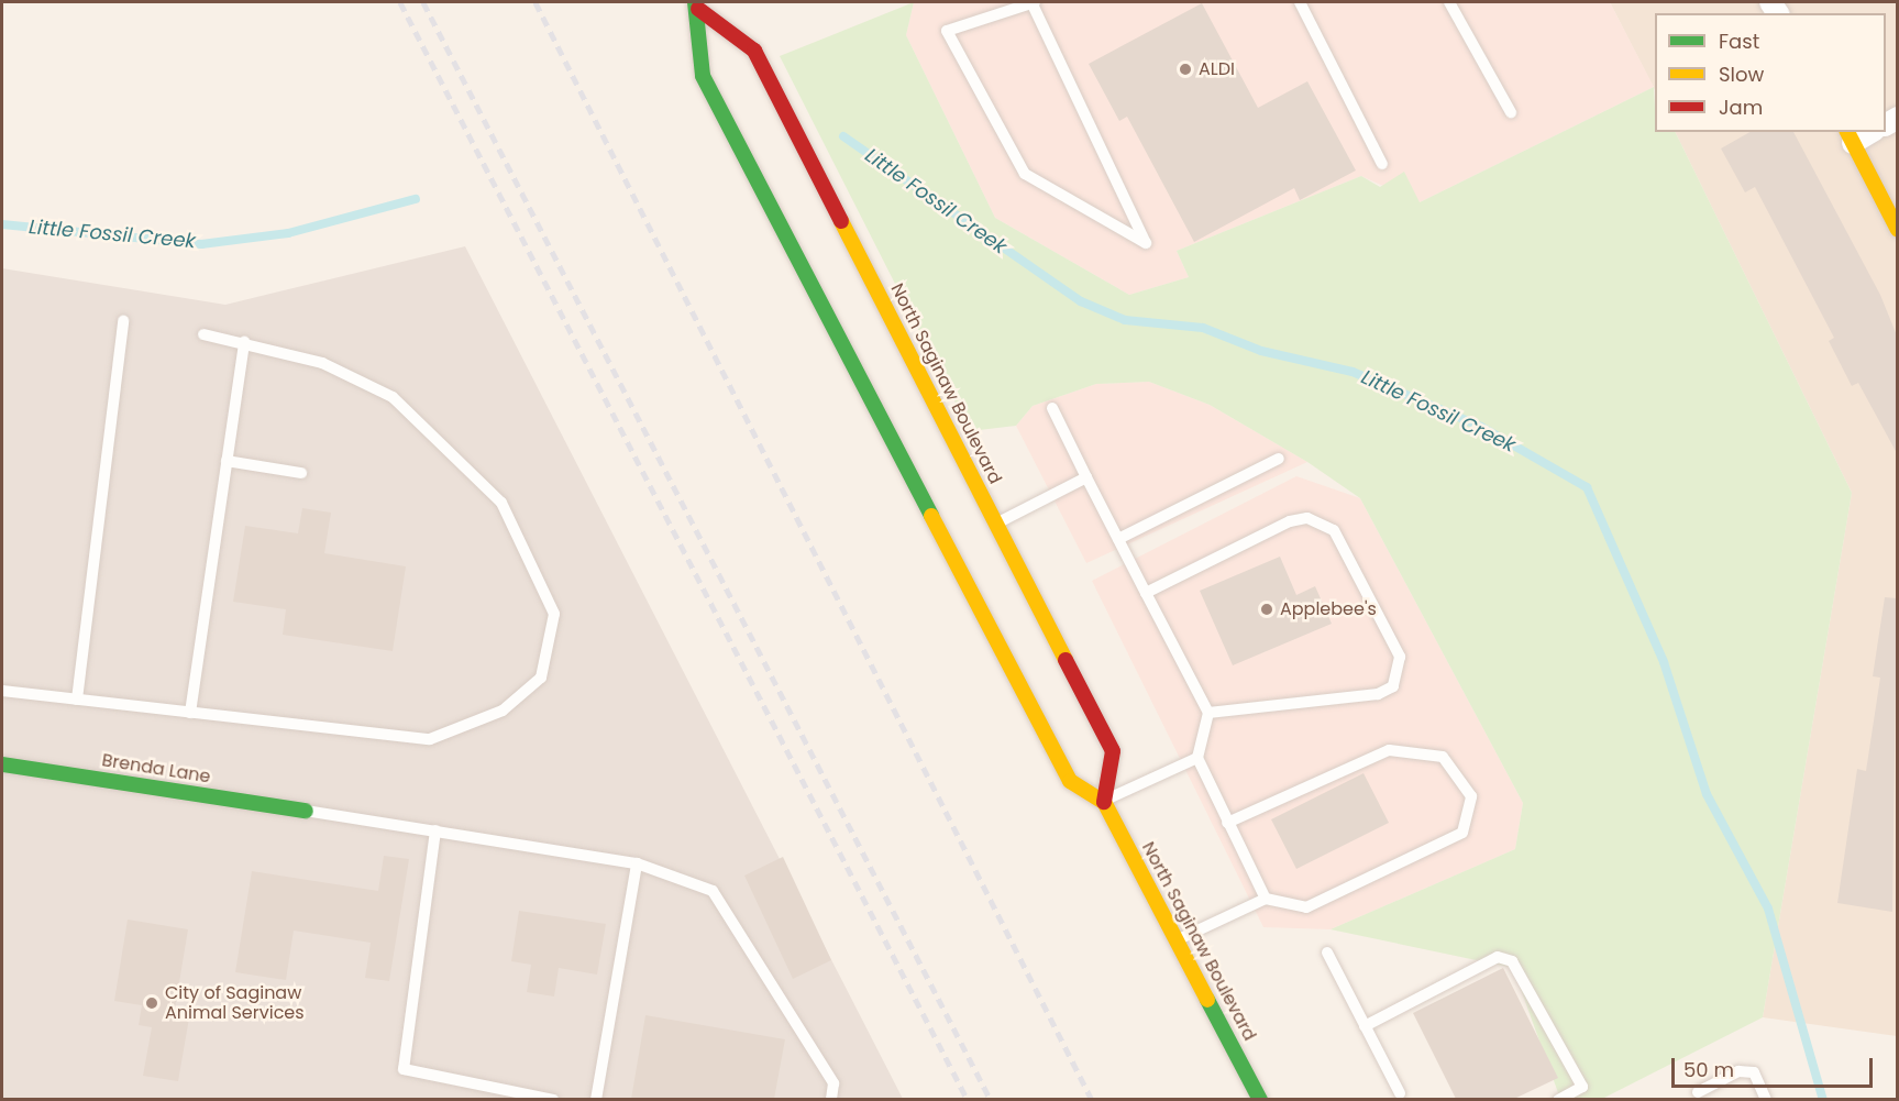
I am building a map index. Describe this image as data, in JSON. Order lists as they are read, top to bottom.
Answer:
{
  "streets": {
    "main road": ["North Saginaw Boulevard", "Brenda Lane"]
  },
  "water": ["Little Fossil Creek"],
  "places": ["ALDI", "Applebee's", "City of Saginaw Animal Services"],
  "legend": ["Fast", "Slow", "Jam"],
  "scale_bar": "50 m"
}
